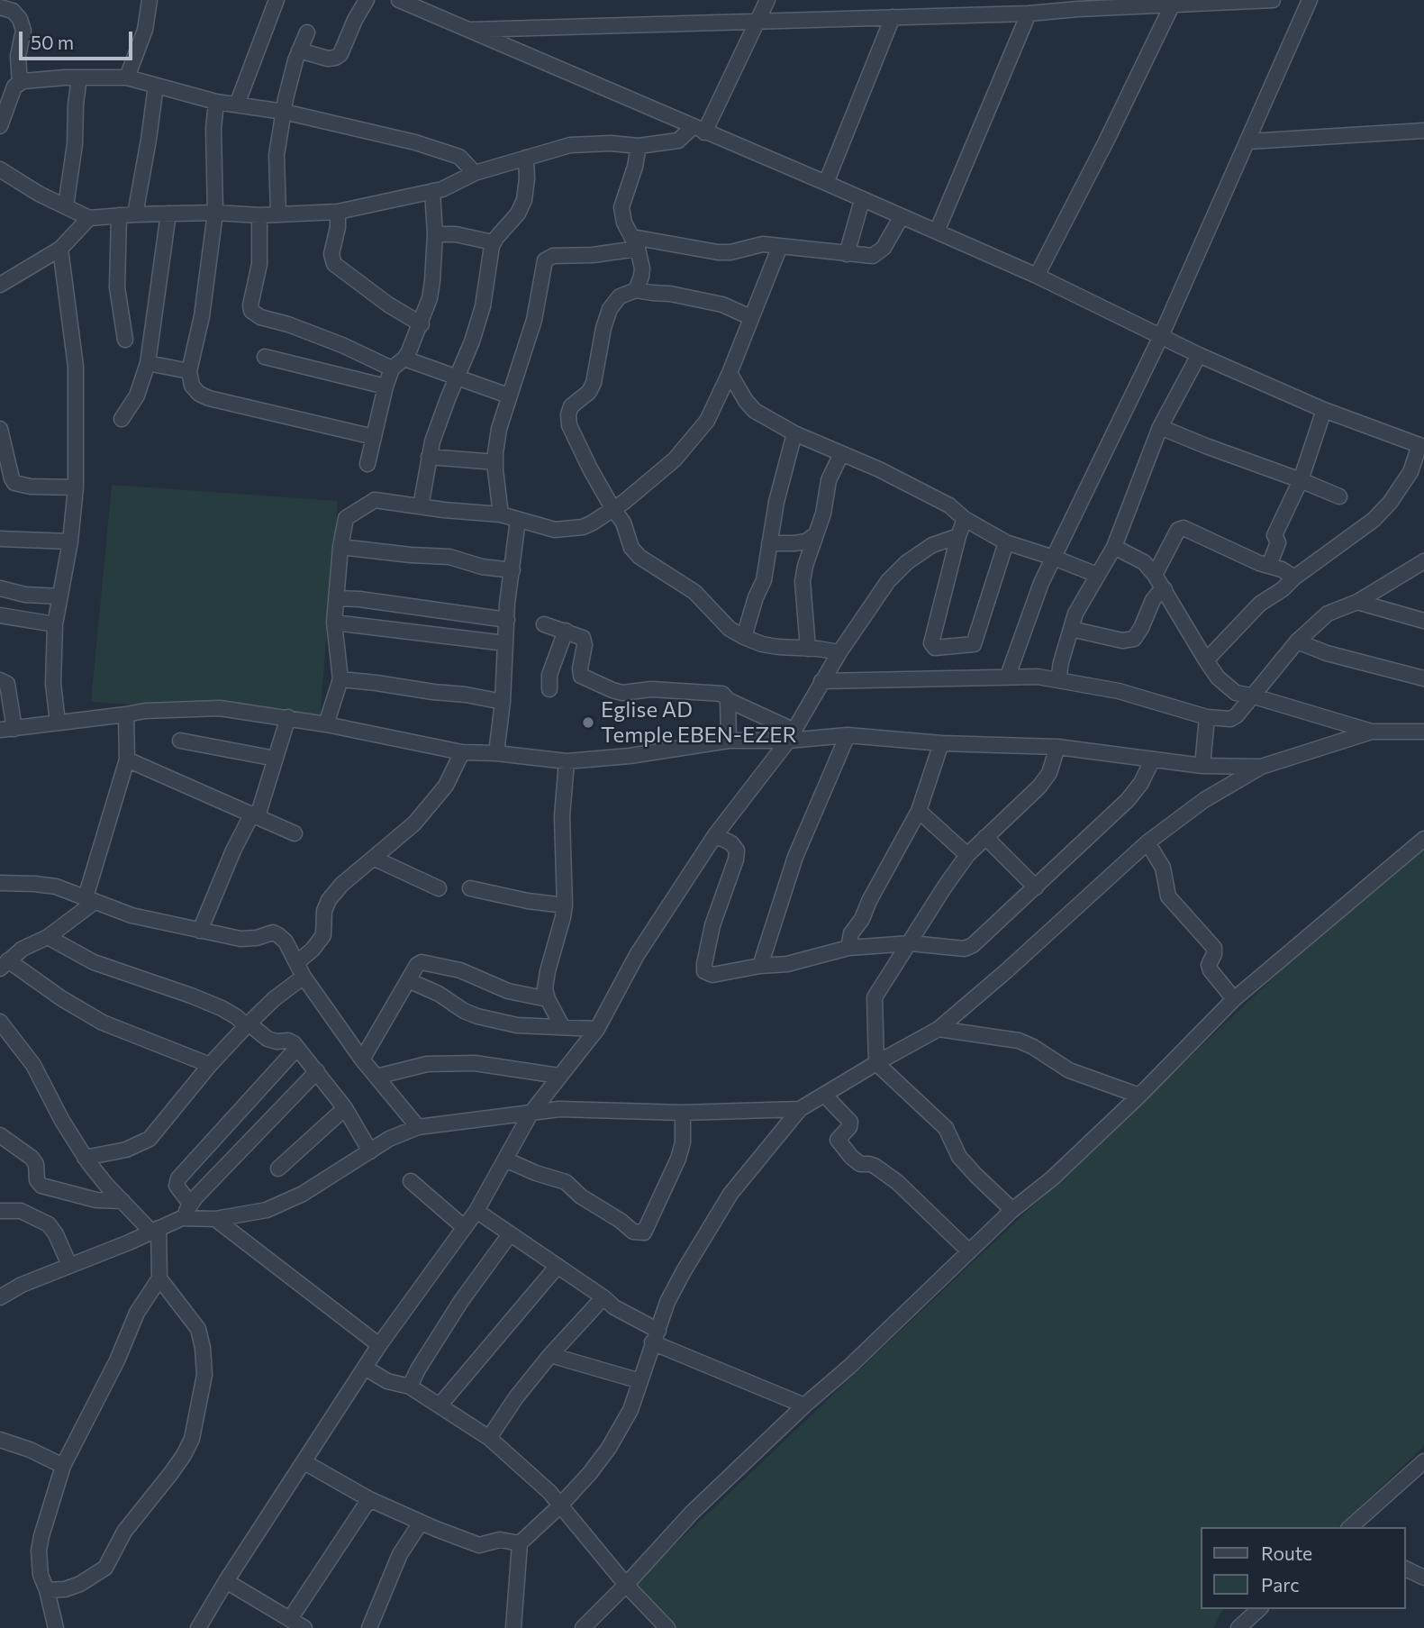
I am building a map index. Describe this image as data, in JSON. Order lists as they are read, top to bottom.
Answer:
{
  "places": ["Eglise AD Temple EBEN-EZER"],
  "legend": ["Route", "Parc"],
  "scale_bar": "50 m"
}
